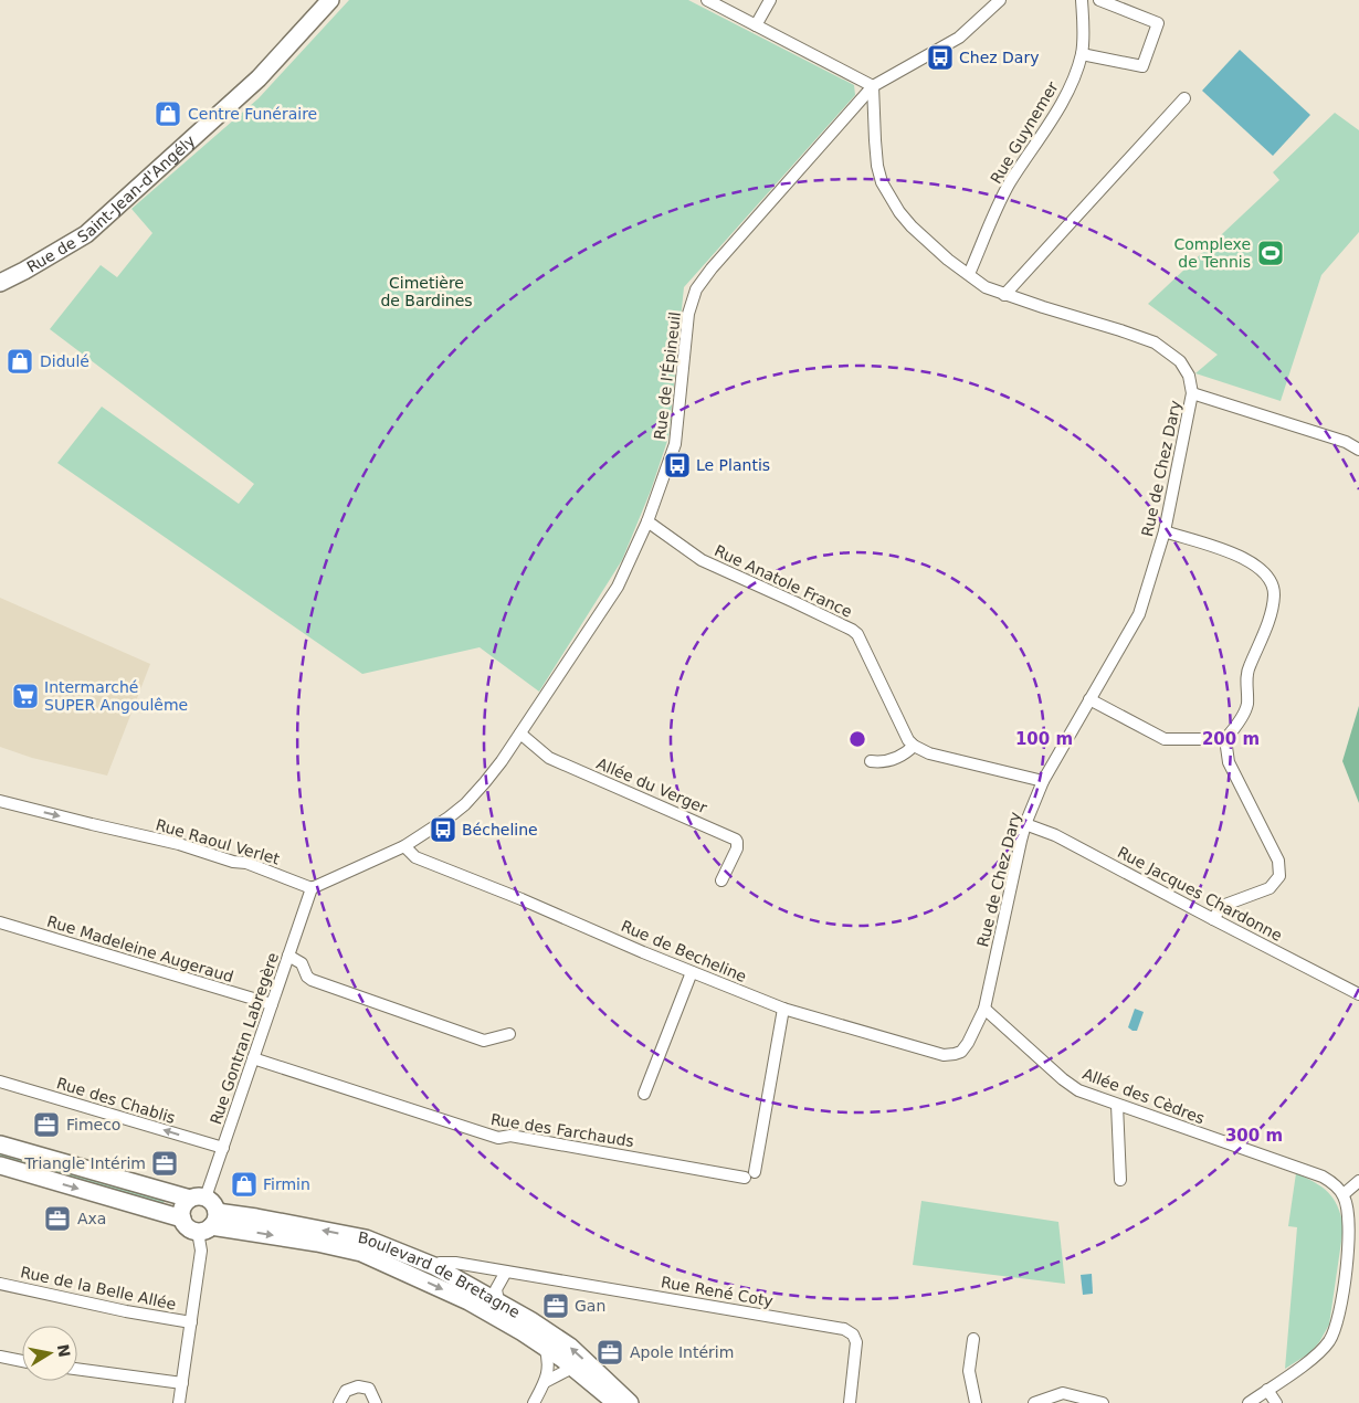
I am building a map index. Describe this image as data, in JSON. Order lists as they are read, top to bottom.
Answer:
{
  "streets": {
    "main road": ["Rue de Saint-Jean-d'Angély", "Boulevard de Bretagne"],
    "street": [
      "Rue Guynemer",
      "Rue de l'Épineuil",
      "Rue de Chez Dary",
      "Rue Anatole France",
      "Allée du Verger",
      "Rue Raoul Verlet",
      "Rue Jacques Chardonne",
      "Rue Madeleine Augeraud",
      "Rue de Becheline",
      "Rue Gontran Labregère",
      "Allée des Cèdres",
      "Rue des Chablis",
      "Rue des Farchauds",
      "Rue de la Belle Allée",
      "Rue René Coty"
    ]
  },
  "crossings": [
    ["Rue Guynemer", "Rue de Chez Dary"],
    ["Rue de l'Épineuil", "Rue de Chez Dary"],
    ["Rue de l'Épineuil", "Rue Anatole France"],
    ["Rue de l'Épineuil", "Allée du Verger"],
    ["Rue de l'Épineuil", "Rue de Becheline"],
    ["Rue de Chez Dary", "Rue Jacques Chardonne"],
    ["Rue de Chez Dary", "Rue de Becheline"],
    ["Rue de Chez Dary", "Allée des Cèdres"],
    ["Rue Raoul Verlet", "Rue Gontran Labregère"],
    ["Rue Madeleine Augeraud", "Rue Gontran Labregère"],
    ["Rue de Becheline", "Rue des Farchauds"],
    ["Rue Gontran Labregère", "Rue des Chablis"],
    ["Rue Gontran Labregère", "Rue des Farchauds"],
    ["Rue Gontran Labregère", "Boulevard de Bretagne"],
    ["Boulevard de Bretagne", "Rue René Coty"]
  ],
  "one_way": ["Rue Raoul Verlet", "Rue des Chablis"],
  "parks": ["Cimetière de Bardines"],
  "places": {
    "bus stop": ["Chez Dary", "Le Plantis", "Bécheline"],
    "shop": ["Centre Funéraire", "Didulé", "Firmin"],
    "sports": ["Complexe de Tennis"],
    "supermarket": ["Intermarché SUPER Angoulême"],
    "office": [
      "Fimeco",
      "Triangle Intérim",
      "Axa",
      "Gan",
      "Apole Intérim"
    ]
  },
  "north": "right",
  "rings": ["100 m", "200 m", "300 m"]
}
